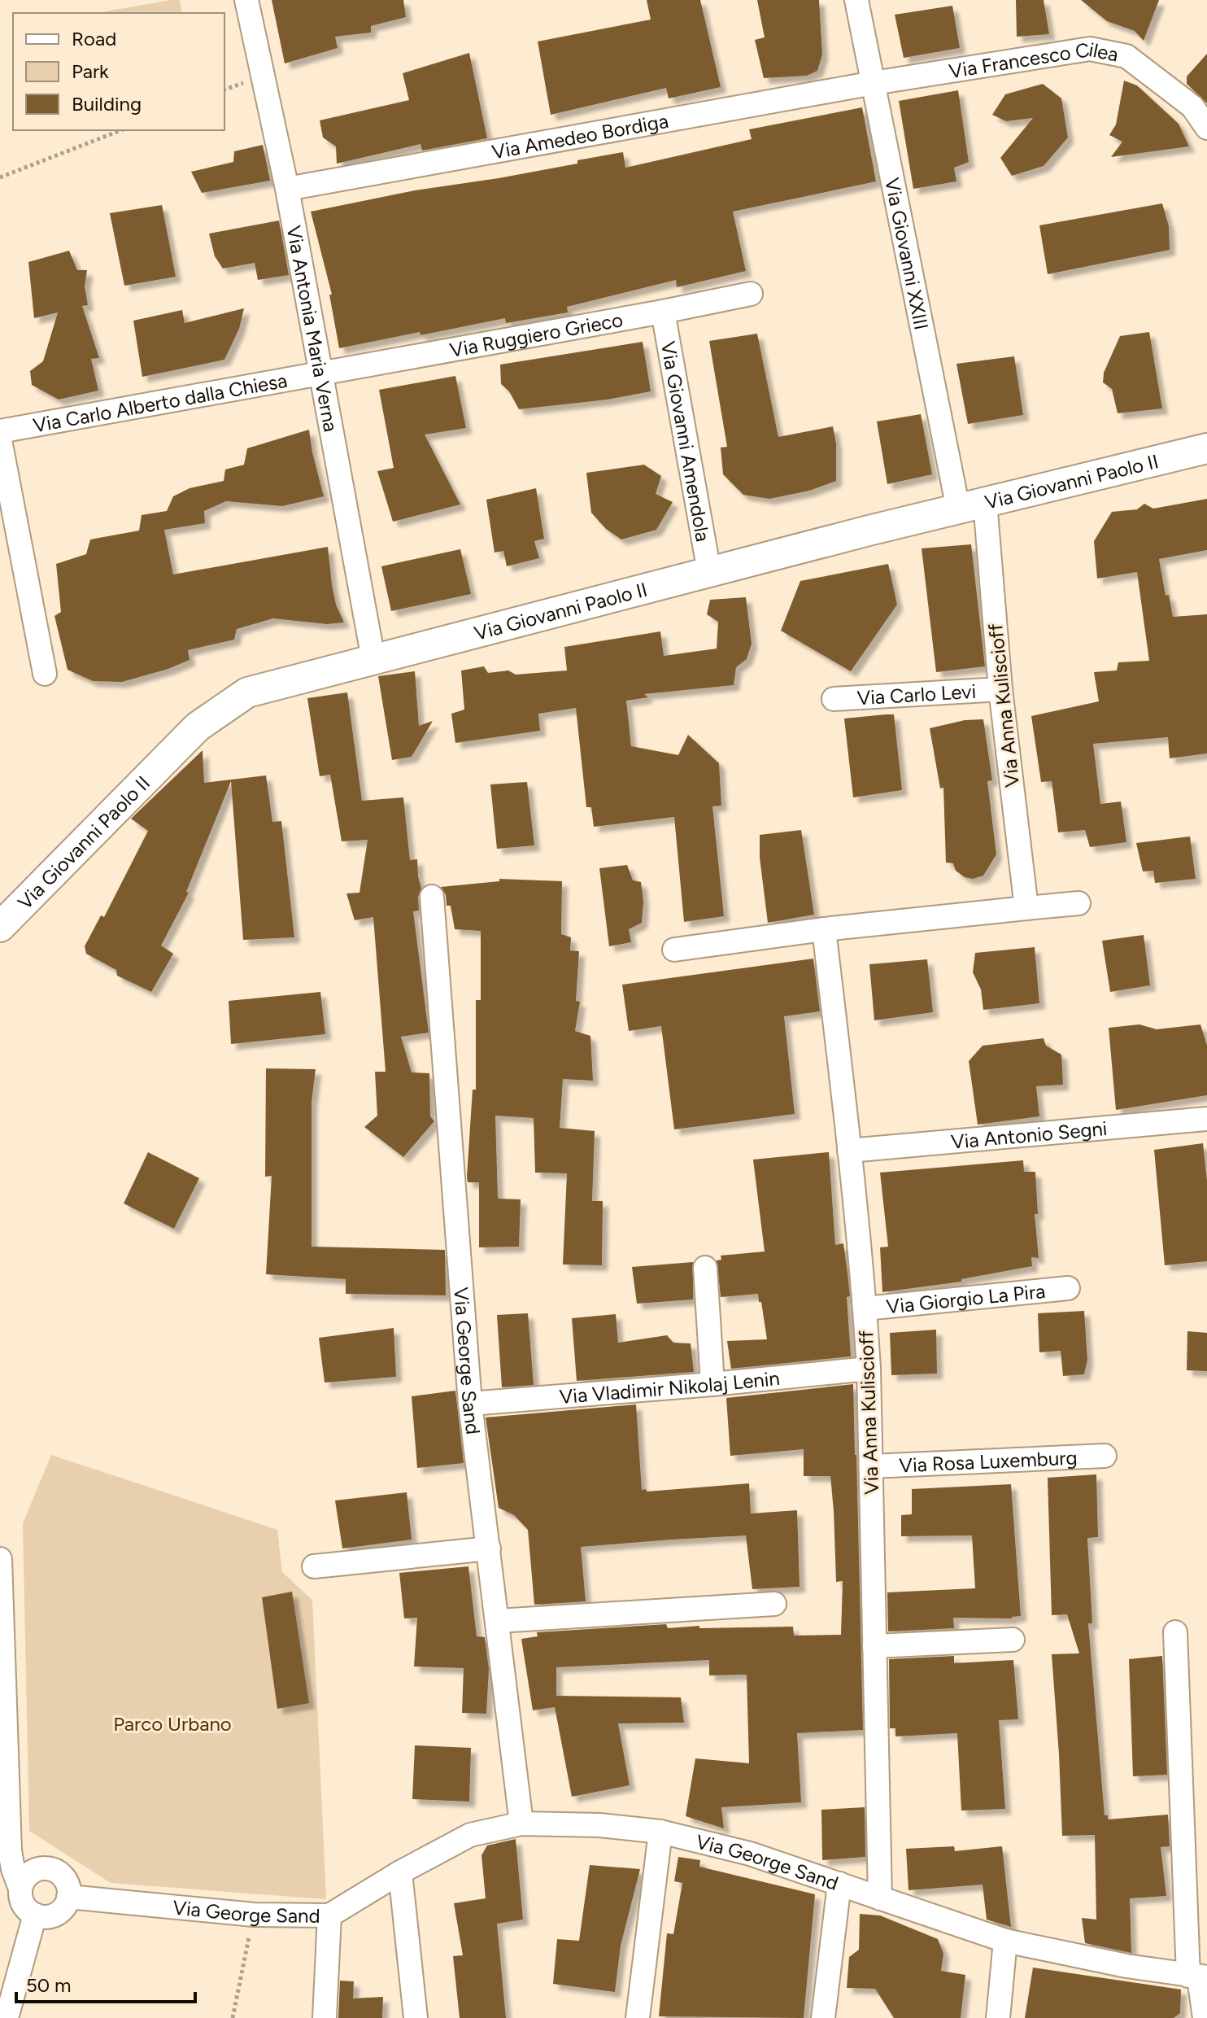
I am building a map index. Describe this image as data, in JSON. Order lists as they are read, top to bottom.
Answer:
{
  "streets": {
    "street": [
      "Via Francesco Cilea",
      "Via Amedeo Bordiga",
      "Via Giovanni XXIII",
      "Via Antonia Maria Verna",
      "Via Ruggiero Grieco",
      "Via Carlo Alberto dalla Chiesa",
      "Via Giovanni Amendola",
      "Via Giovanni Paolo II",
      "Via Carlo Levi",
      "Via Anna Kuliscioff",
      "Via Antonio Segni",
      "Via Giorgio La Pira",
      "Via George Sand",
      "Via Vladimir Nikolaj Lenin",
      "Via Rosa Luxemburg"
    ]
  },
  "crossings": [
    ["Via Francesco Cilea", "Via Amedeo Bordiga"],
    ["Via Francesco Cilea", "Via Giovanni XXIII"],
    ["Via Amedeo Bordiga", "Via Giovanni XXIII"],
    ["Via Amedeo Bordiga", "Via Antonia Maria Verna"],
    ["Via Giovanni XXIII", "Via Giovanni Paolo II"],
    ["Via Giovanni XXIII", "Via Anna Kuliscioff"],
    ["Via Antonia Maria Verna", "Via Ruggiero Grieco"],
    ["Via Antonia Maria Verna", "Via Carlo Alberto dalla Chiesa"],
    ["Via Antonia Maria Verna", "Via Giovanni Paolo II"],
    ["Via Ruggiero Grieco", "Via Carlo Alberto dalla Chiesa"],
    ["Via Ruggiero Grieco", "Via Giovanni Amendola"],
    ["Via Giovanni Amendola", "Via Giovanni Paolo II"],
    ["Via Giovanni Paolo II", "Via Anna Kuliscioff"],
    ["Via Carlo Levi", "Via Anna Kuliscioff"],
    ["Via Anna Kuliscioff", "Via Antonio Segni"],
    ["Via Anna Kuliscioff", "Via Giorgio La Pira"],
    ["Via Anna Kuliscioff", "Via George Sand"],
    ["Via Anna Kuliscioff", "Via Vladimir Nikolaj Lenin"],
    ["Via Anna Kuliscioff", "Via Rosa Luxemburg"],
    ["Via George Sand", "Via Vladimir Nikolaj Lenin"]
  ],
  "parks": ["Parco Urbano"],
  "legend": ["Road", "Park", "Building"],
  "scale_bar": "50 m"
}
